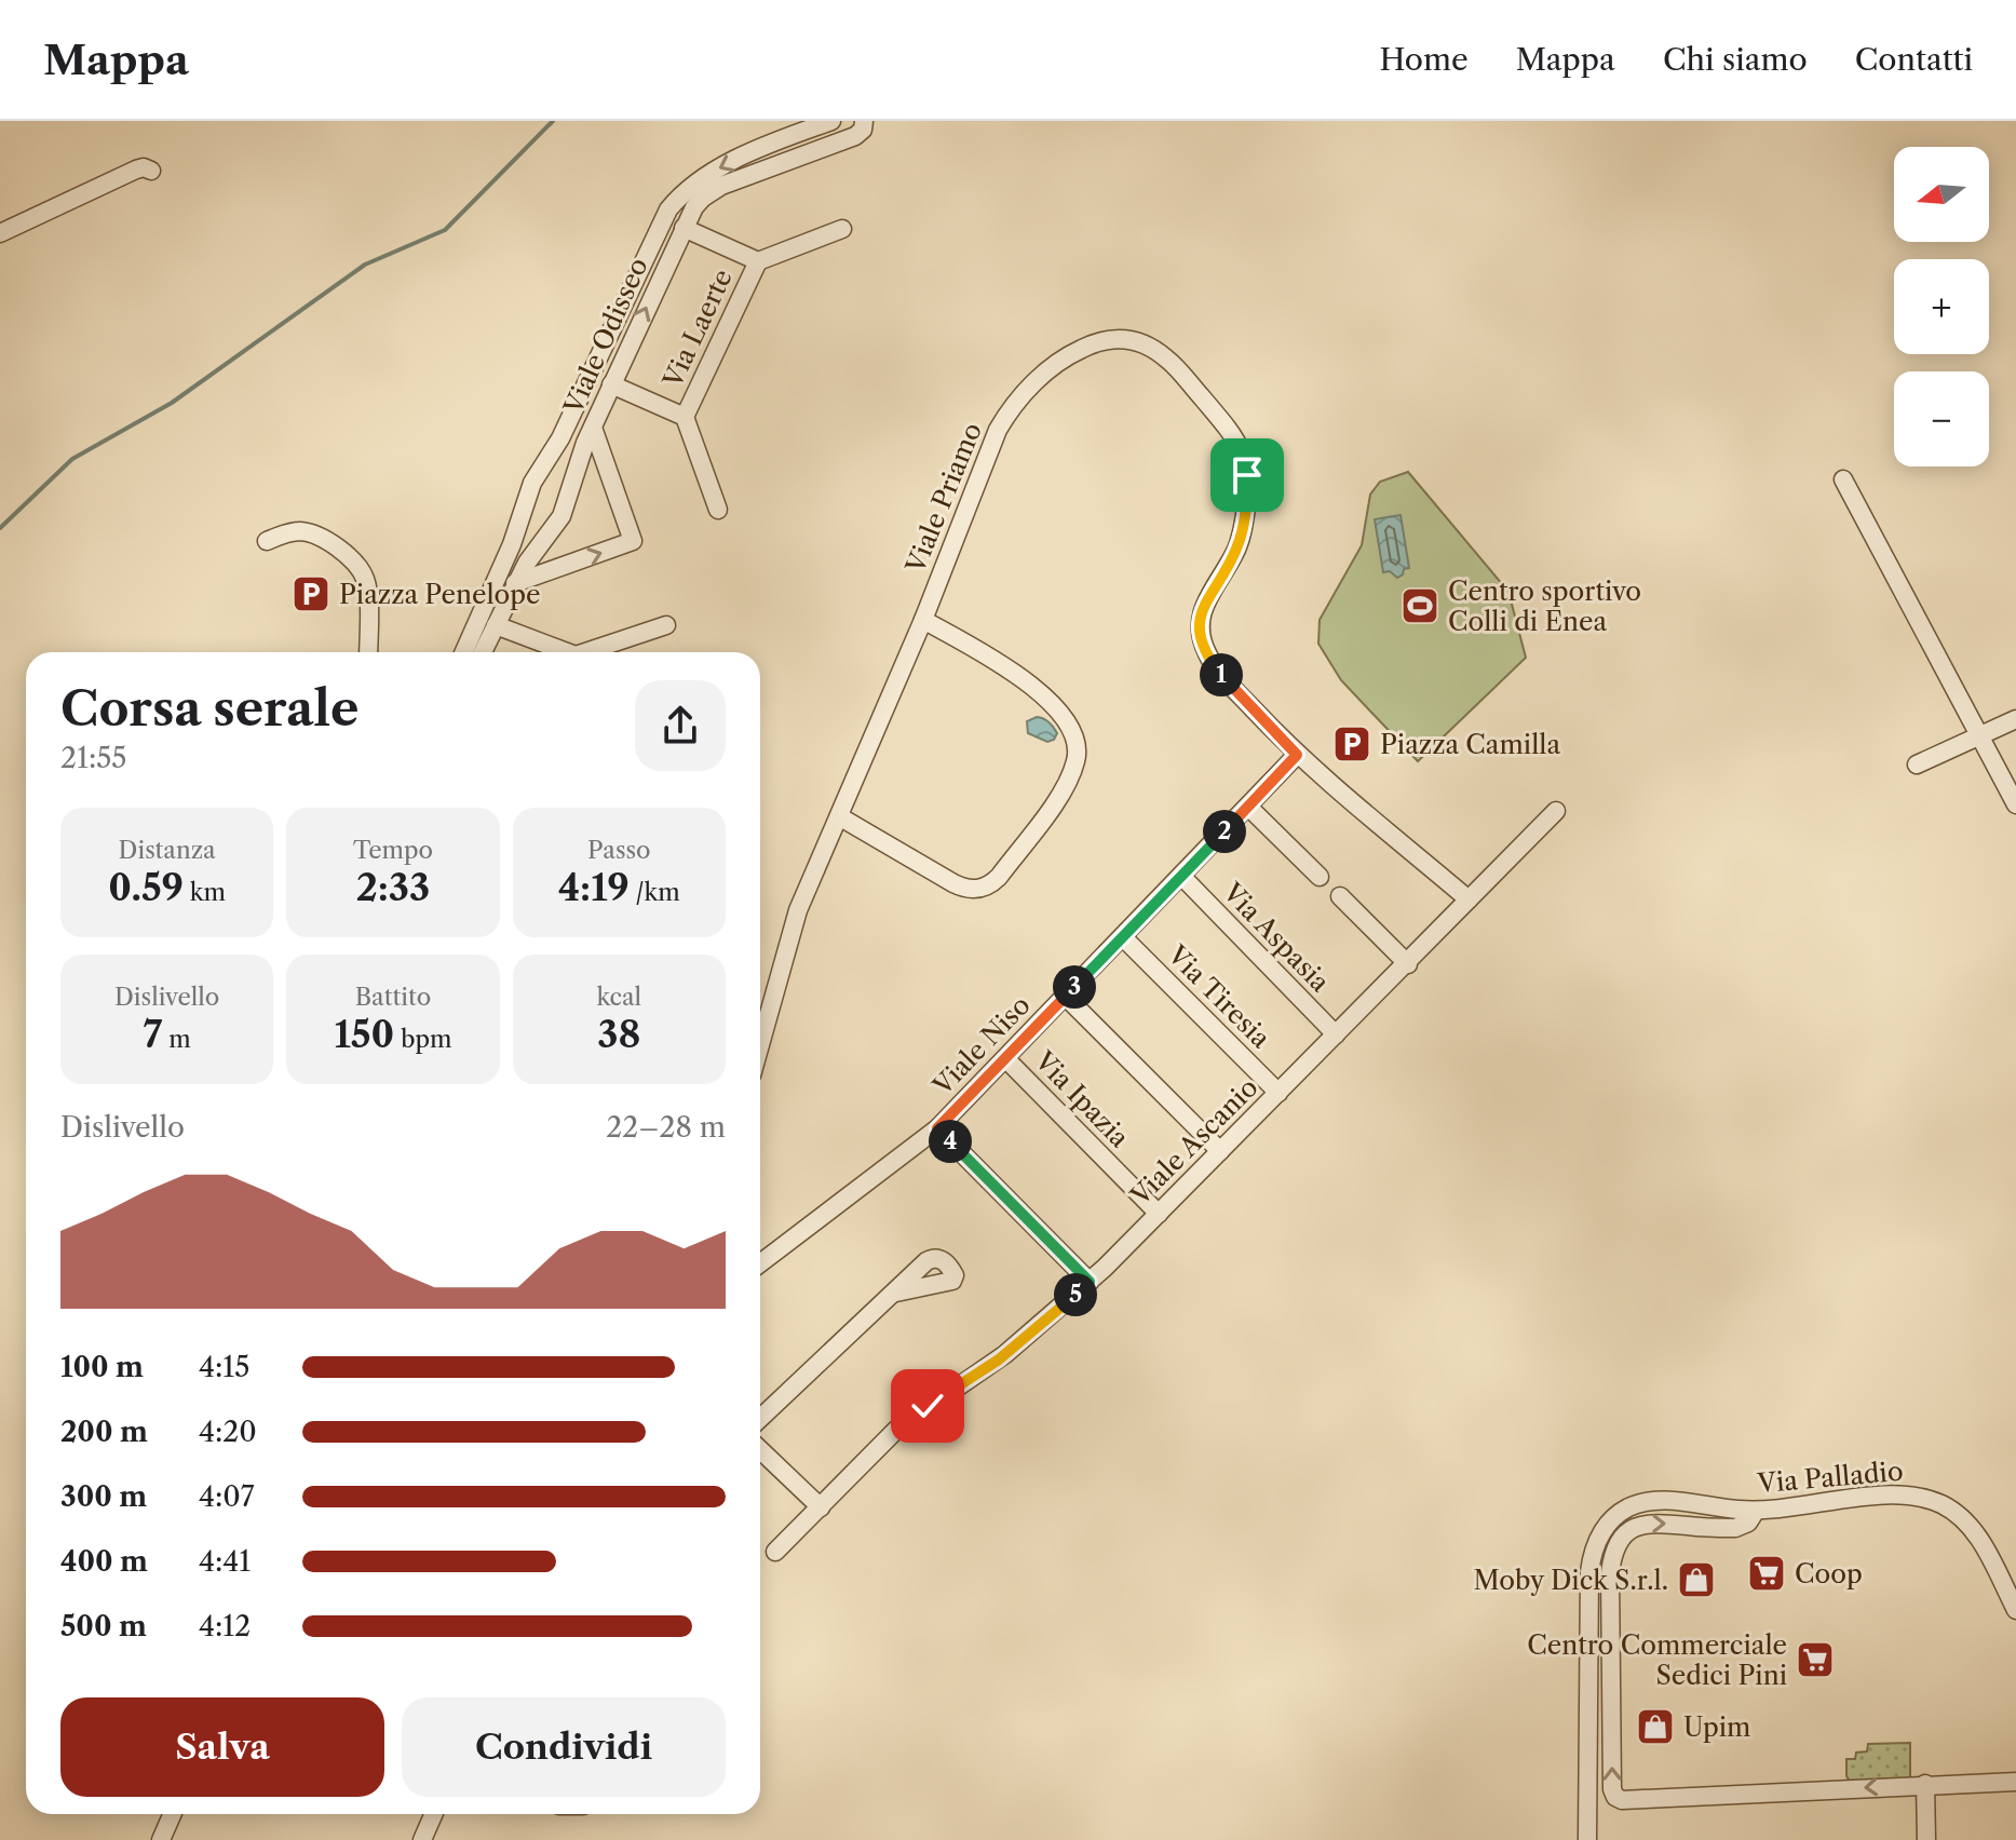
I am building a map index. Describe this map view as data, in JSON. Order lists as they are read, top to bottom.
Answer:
{
  "streets": {
    "street": [
      "Via Laerte",
      "Viale Odisseo",
      "Viale Priamo",
      "Via Aspasia",
      "Via Tiresia",
      "Viale Niso",
      "Via Ipazia",
      "Viale Ascanio",
      "Via Palladio"
    ]
  },
  "crossings": [
    ["Via Laerte", "Viale Odisseo"],
    ["Viale Priamo", "Viale Niso"],
    ["Via Aspasia", "Viale Niso"],
    ["Via Aspasia", "Viale Ascanio"],
    ["Via Tiresia", "Viale Niso"],
    ["Via Tiresia", "Viale Ascanio"],
    ["Viale Niso", "Via Ipazia"],
    ["Via Ipazia", "Viale Ascanio"]
  ],
  "places": {
    "parking": ["Piazza Penelope", "Piazza Camilla"],
    "sports": ["Centro sportivo Colli di Enea"],
    "supermarket": ["Coop", "Centro Commerciale Sedici Pini"],
    "shop": ["Moby Dick S.r.l.", "Upim"]
  },
  "north": "left",
  "page": {
    "header": "Mappa",
    "nav": [
      "Home",
      "Mappa",
      "Chi siamo",
      "Contatti"
    ],
    "map_buttons": ["+", "−"],
    "heading": ["Corsa serale", "21:55"],
    "pins": [
      "1",
      "2",
      "3",
      "4",
      "5"
    ],
    "stats": [
      ["Distanza", "0.59 km"],
      ["Tempo", "2:33"],
      ["Passo", "4:19 /km"],
      ["Dislivello", "7 m"],
      ["Battito", "150 bpm"],
      ["kcal", "38"]
    ],
    "chart": ["Dislivello", "22–28 m"],
    "list": [
      {
        "name": "100 m",
        "note": "4:15"
      },
      {
        "name": "200 m",
        "note": "4:20"
      },
      {
        "name": "300 m",
        "note": "4:07"
      },
      {
        "name": "400 m",
        "note": "4:41"
      },
      {
        "name": "500 m",
        "note": "4:12"
      }
    ],
    "buttons": ["Salva", "Condividi"]
  }
}
